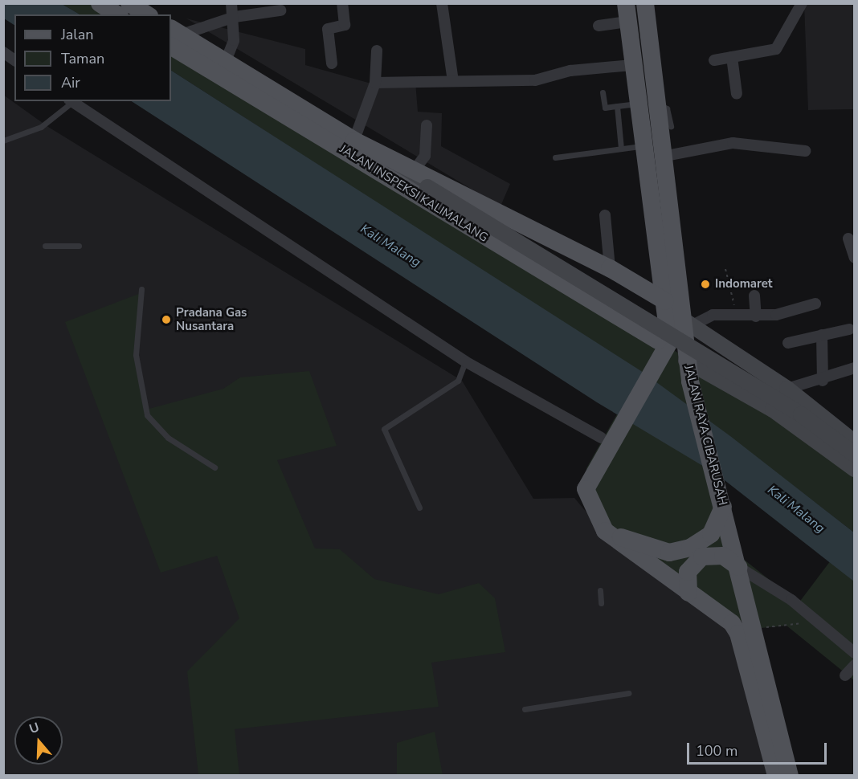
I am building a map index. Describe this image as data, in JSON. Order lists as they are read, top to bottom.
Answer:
{
  "streets": {
    "main road": ["JALAN INSPEKSI KALIMALANG", "JALAN RAYA CIBARUSAH"]
  },
  "crossings": [
    ["JALAN INSPEKSI KALIMALANG", "JALAN RAYA CIBARUSAH"]
  ],
  "water": ["Kali Malang"],
  "places": ["Indomaret", "Pradana Gas Nusantara"],
  "legend": ["Jalan", "Taman", "Air"],
  "scale_bar": "100 m",
  "north": "top"
}
